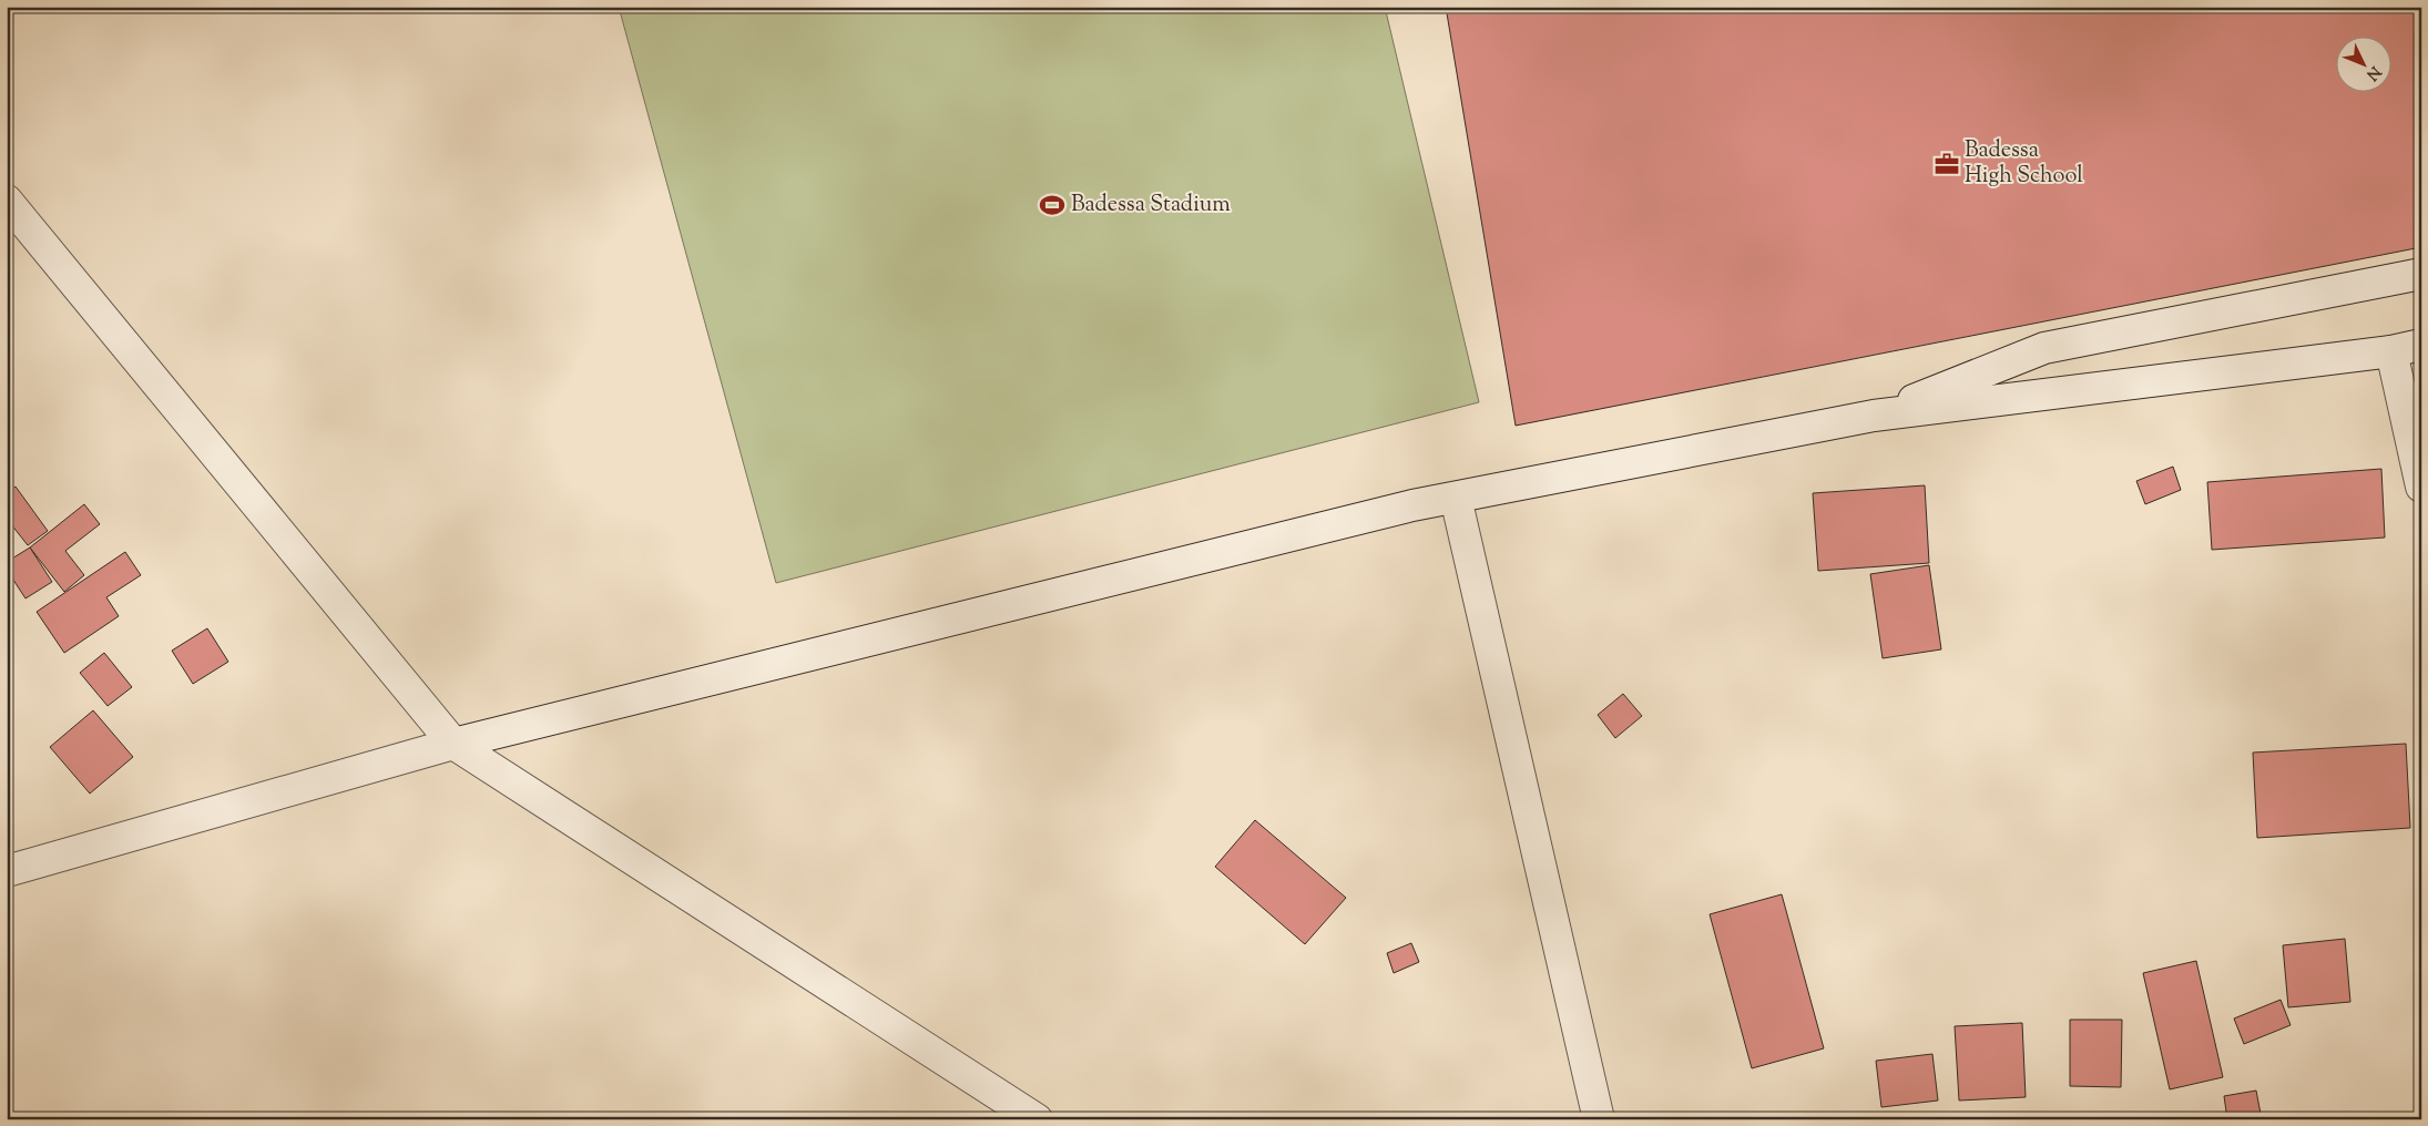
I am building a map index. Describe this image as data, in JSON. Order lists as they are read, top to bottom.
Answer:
{
  "places": {
    "office": ["Badessa High School"],
    "sports": ["Badessa Stadium"]
  },
  "north": "bottom right"
}
